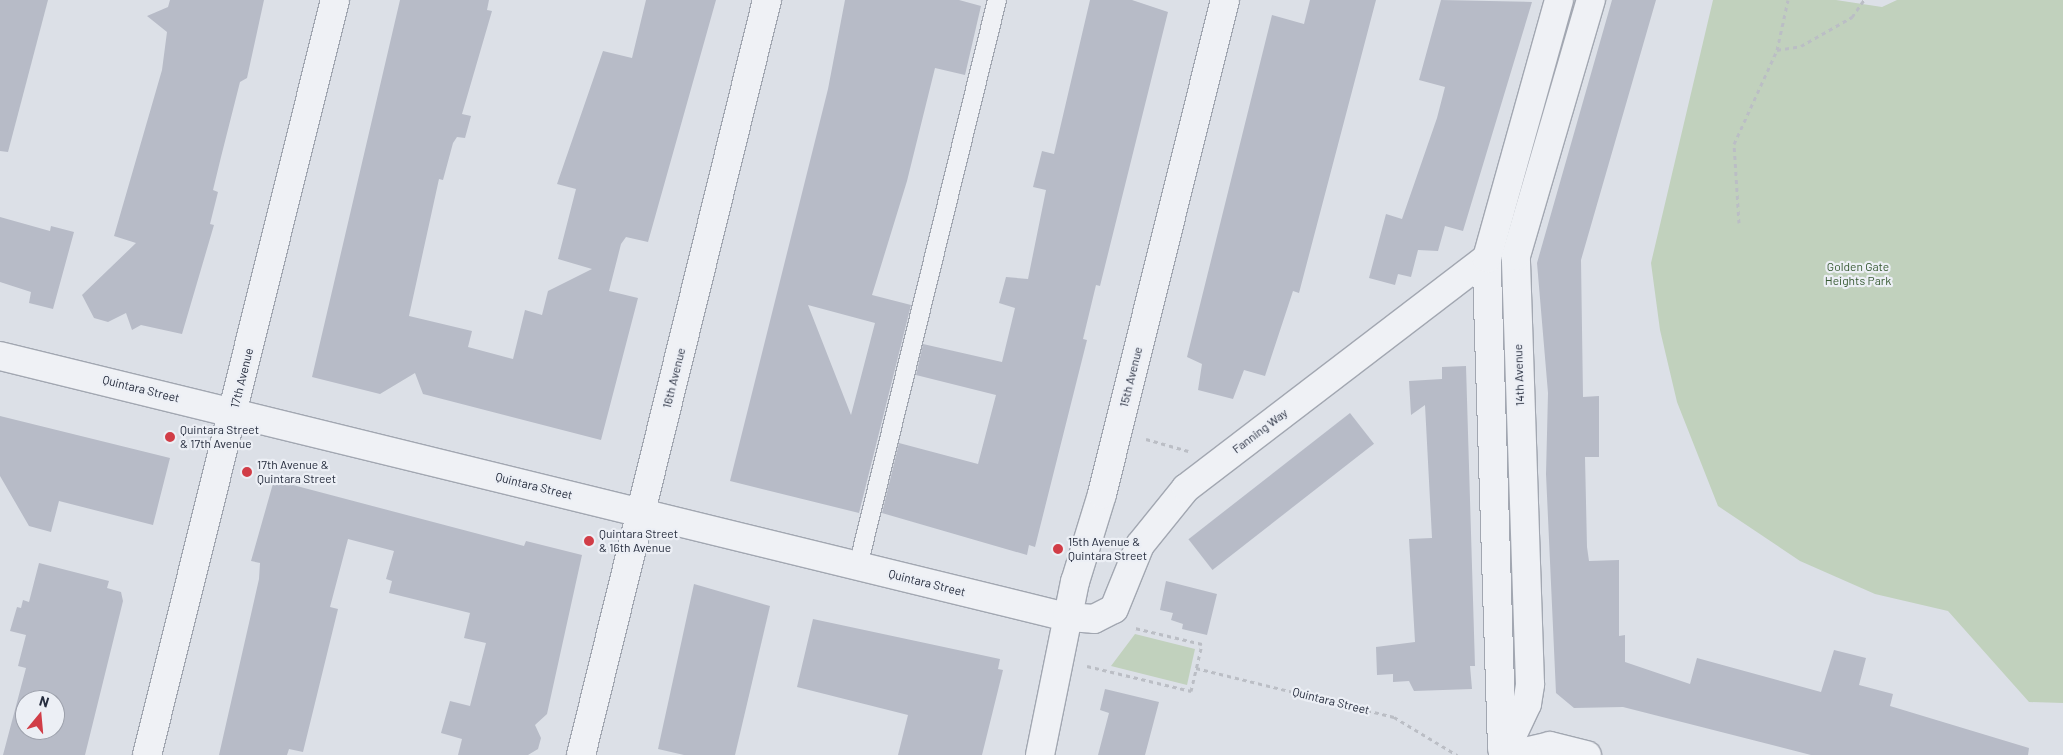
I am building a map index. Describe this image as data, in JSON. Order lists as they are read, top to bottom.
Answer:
{
  "streets": {
    "street": [
      "14th Avenue",
      "15th Avenue",
      "17th Avenue",
      "16th Avenue",
      "Quintara Street",
      "Fanning Way"
    ]
  },
  "crossings": [
    ["14th Avenue", "Fanning Way"],
    ["15th Avenue", "Quintara Street"],
    ["17th Avenue", "Quintara Street"],
    ["16th Avenue", "Quintara Street"]
  ],
  "parks": ["Golden Gate Heights Park"],
  "places": [
    "Quintara Street & 17th Avenue",
    "17th Avenue & Quintara Street",
    "Quintara Street & 16th Avenue",
    "15th Avenue & Quintara Street"
  ],
  "north": "top"
}
